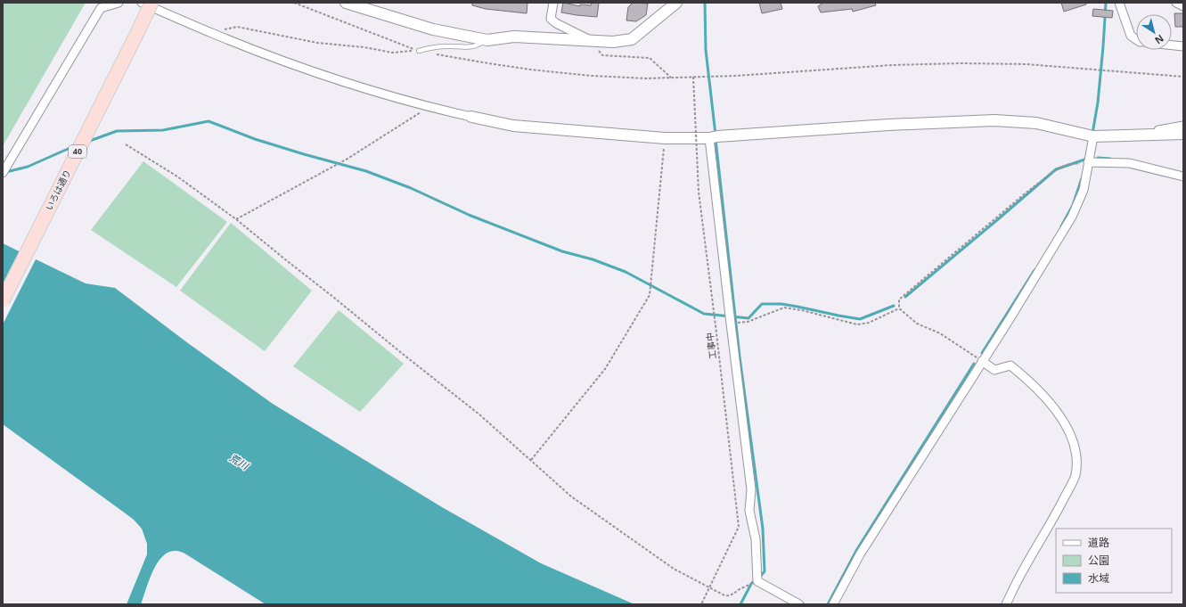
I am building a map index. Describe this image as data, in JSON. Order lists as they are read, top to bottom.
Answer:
{
  "streets": {
    "main road": ["40", "いろは通り"],
    "path": ["工事中"]
  },
  "water": ["荒川"],
  "legend": ["道路", "公園", "水域"],
  "north": "bottom right"
}
